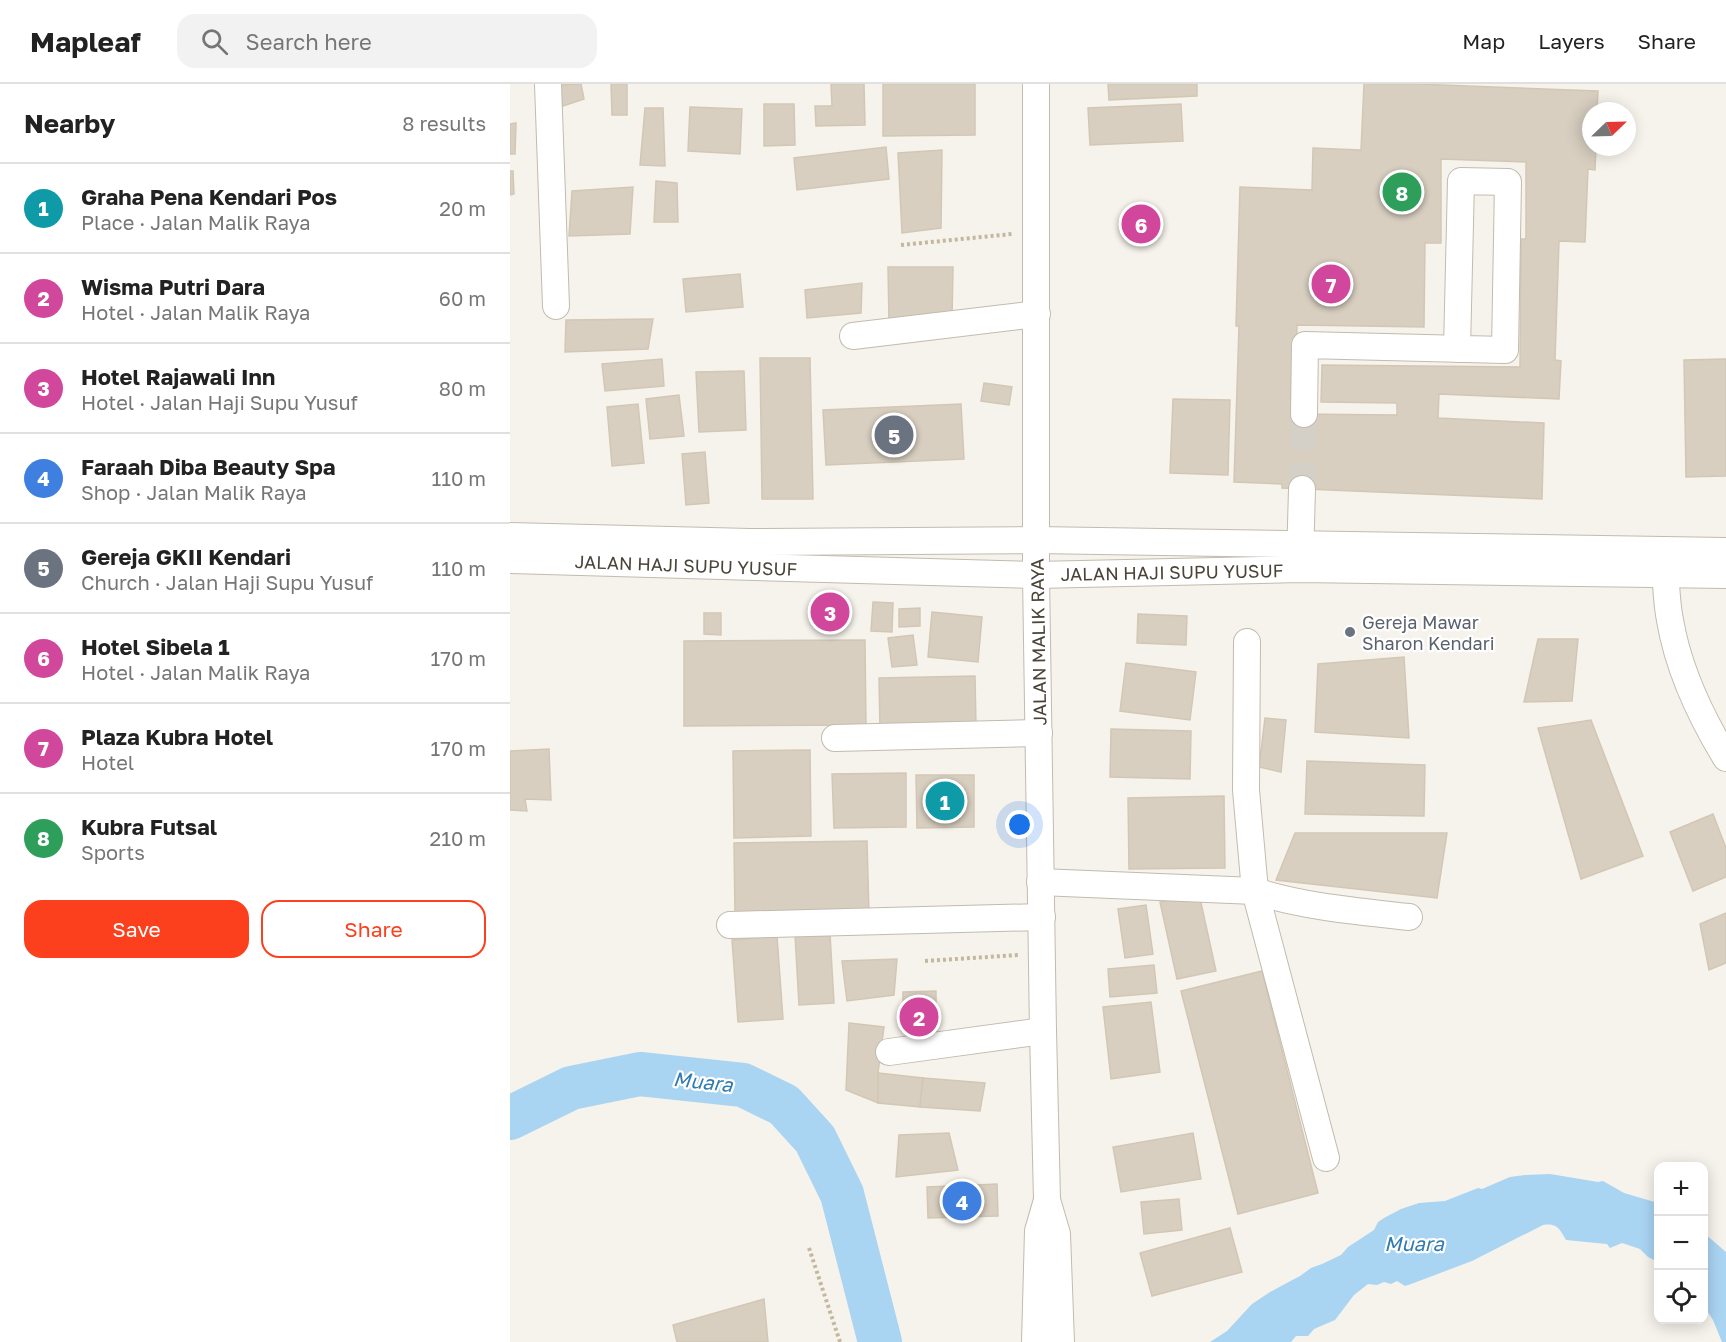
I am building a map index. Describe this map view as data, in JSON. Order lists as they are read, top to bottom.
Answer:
{
  "streets": {
    "street": ["JALAN HAJI SUPU YUSUF", "JALAN MALIK RAYA"]
  },
  "crossings": [
    ["JALAN HAJI SUPU YUSUF", "JALAN MALIK RAYA"]
  ],
  "water": ["Muara"],
  "places": ["Gereja Mawar Sharon Kendari"],
  "north": "top right",
  "page": {
    "header": "Mapleaf",
    "search": "Search here",
    "nav": ["Map", "Layers", "Share"],
    "heading": ["Nearby", "8 results"],
    "list": [
      {
        "mark": "1",
        "name": "Graha Pena Kendari Pos",
        "note": "Place · Jalan Malik Raya",
        "value": "20 m"
      },
      {
        "mark": "2",
        "name": "Wisma Putri Dara",
        "note": "Hotel · Jalan Malik Raya",
        "value": "60 m"
      },
      {
        "mark": "3",
        "name": "Hotel Rajawali Inn",
        "note": "Hotel · Jalan Haji Supu Yusuf",
        "value": "80 m"
      },
      {
        "mark": "4",
        "name": "Faraah Diba Beauty Spa",
        "note": "Shop · Jalan Malik Raya",
        "value": "110 m"
      },
      {
        "mark": "5",
        "name": "Gereja GKII Kendari",
        "note": "Church · Jalan Haji Supu Yusuf",
        "value": "110 m"
      },
      {
        "mark": "6",
        "name": "Hotel Sibela 1",
        "note": "Hotel · Jalan Malik Raya",
        "value": "170 m"
      },
      {
        "mark": "7",
        "name": "Plaza Kubra Hotel",
        "note": "Hotel",
        "value": "170 m"
      },
      {
        "mark": "8",
        "name": "Kubra Futsal",
        "note": "Sports",
        "value": "210 m"
      }
    ],
    "pins": [
      "8",
      "6",
      "7",
      "5",
      "3",
      "1",
      "2",
      "4"
    ],
    "buttons": ["Save", "Share"],
    "map_buttons": ["+", "−"]
  }
}
